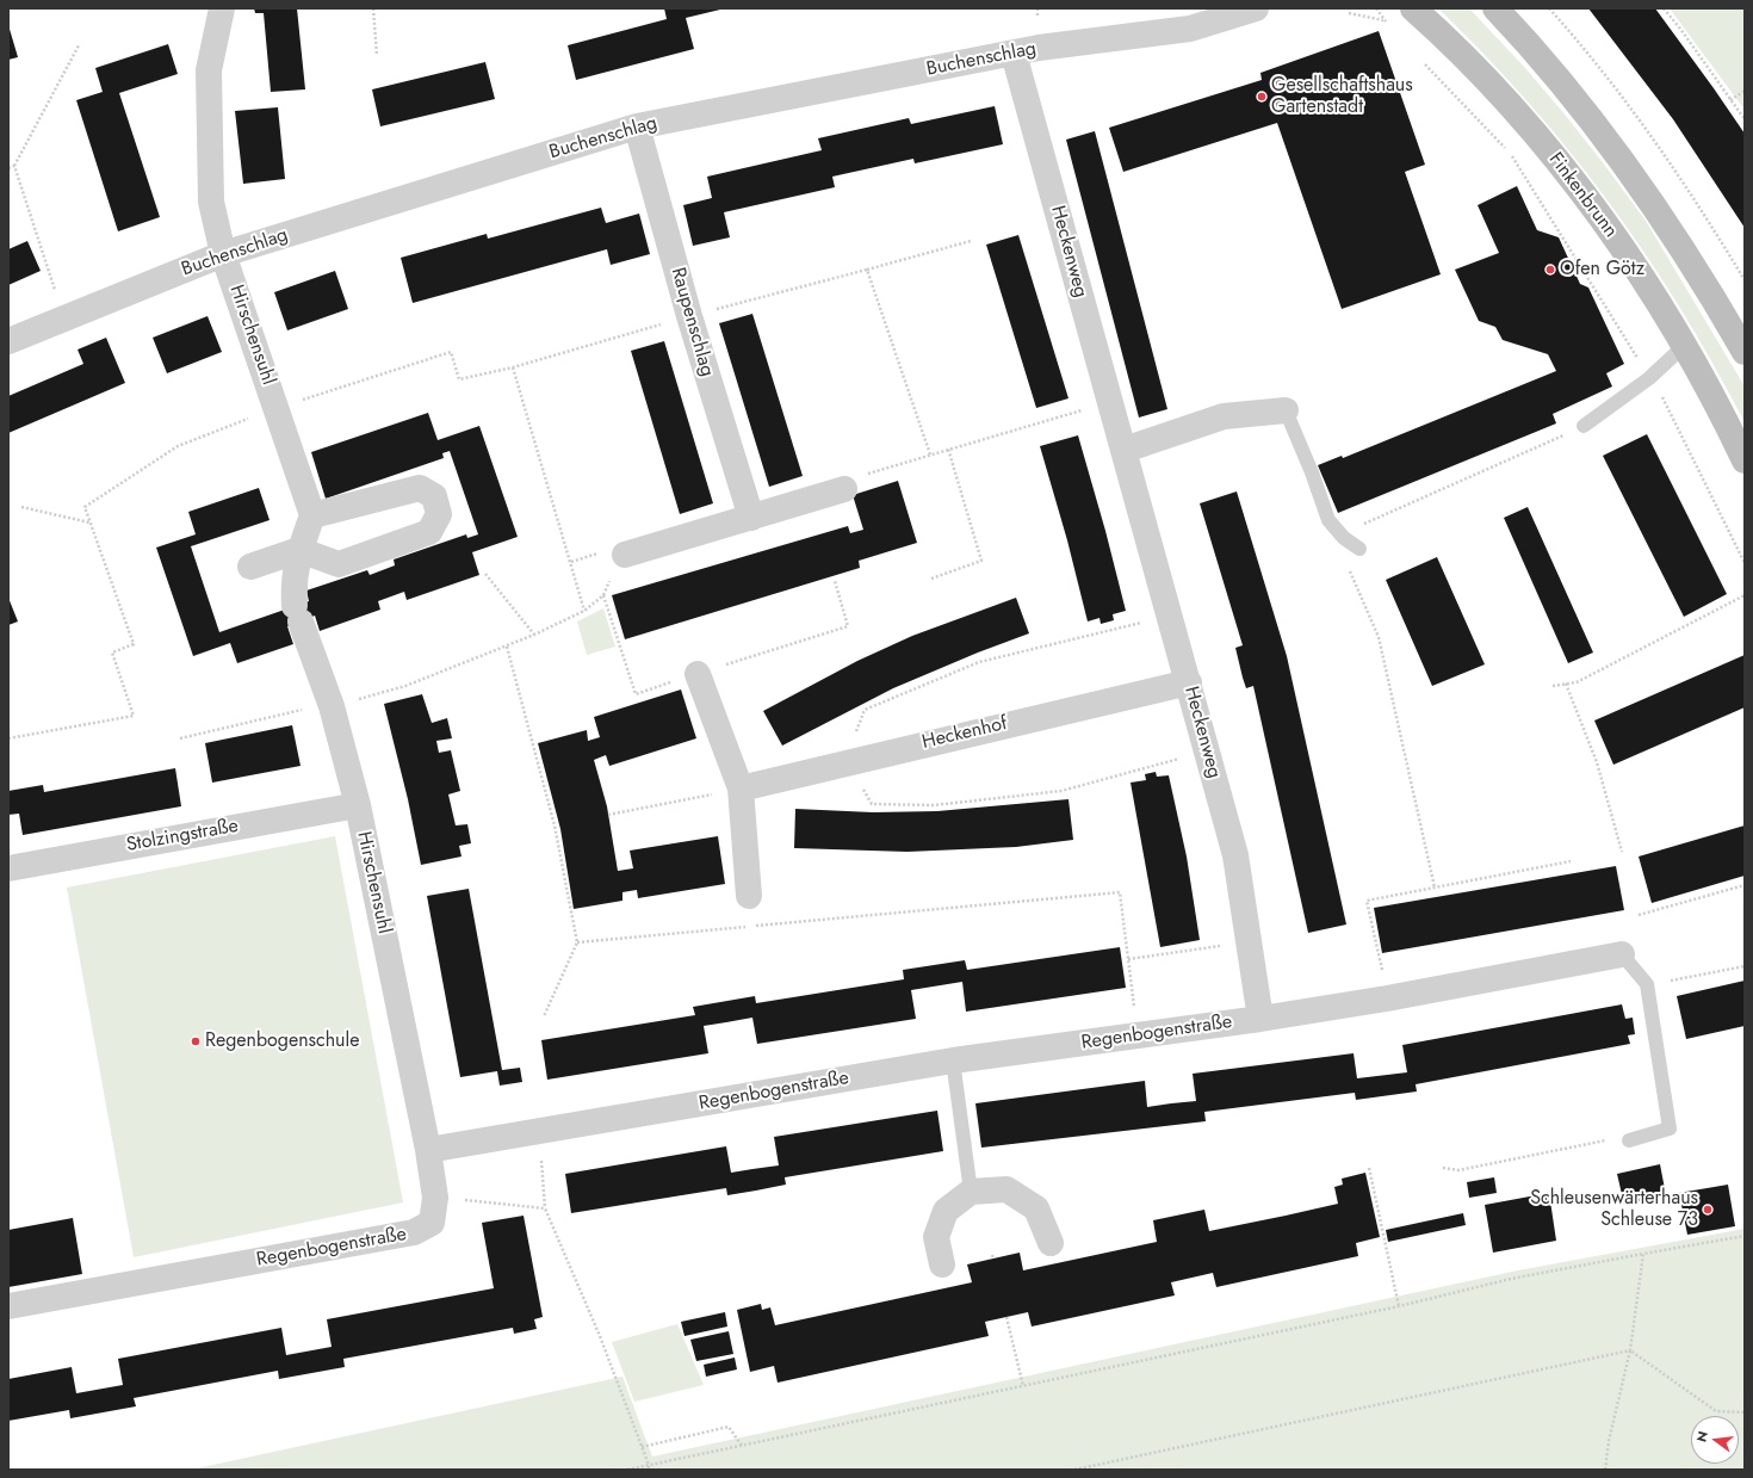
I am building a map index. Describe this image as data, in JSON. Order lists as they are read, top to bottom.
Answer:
{
  "streets": {
    "main road": ["Finkenbrunn"],
    "street": [
      "Buchenschlag",
      "Heckenweg",
      "Raupenschlag",
      "Hirschensuhl",
      "Heckenhof",
      "Stolzingstraße",
      "Regenbogenstraße"
    ]
  },
  "crossings": [
    ["Buchenschlag", "Heckenweg"],
    ["Buchenschlag", "Raupenschlag"],
    ["Buchenschlag", "Hirschensuhl"],
    ["Heckenweg", "Heckenhof"],
    ["Heckenweg", "Regenbogenstraße"],
    ["Hirschensuhl", "Stolzingstraße"],
    ["Hirschensuhl", "Regenbogenstraße"]
  ],
  "places": [
    "Gesellschaftshaus Gartenstadt",
    "Ofen Götz",
    "Regenbogenschule",
    "Schleusenwärterhaus Schleuse 73"
  ],
  "north": "left"
}
